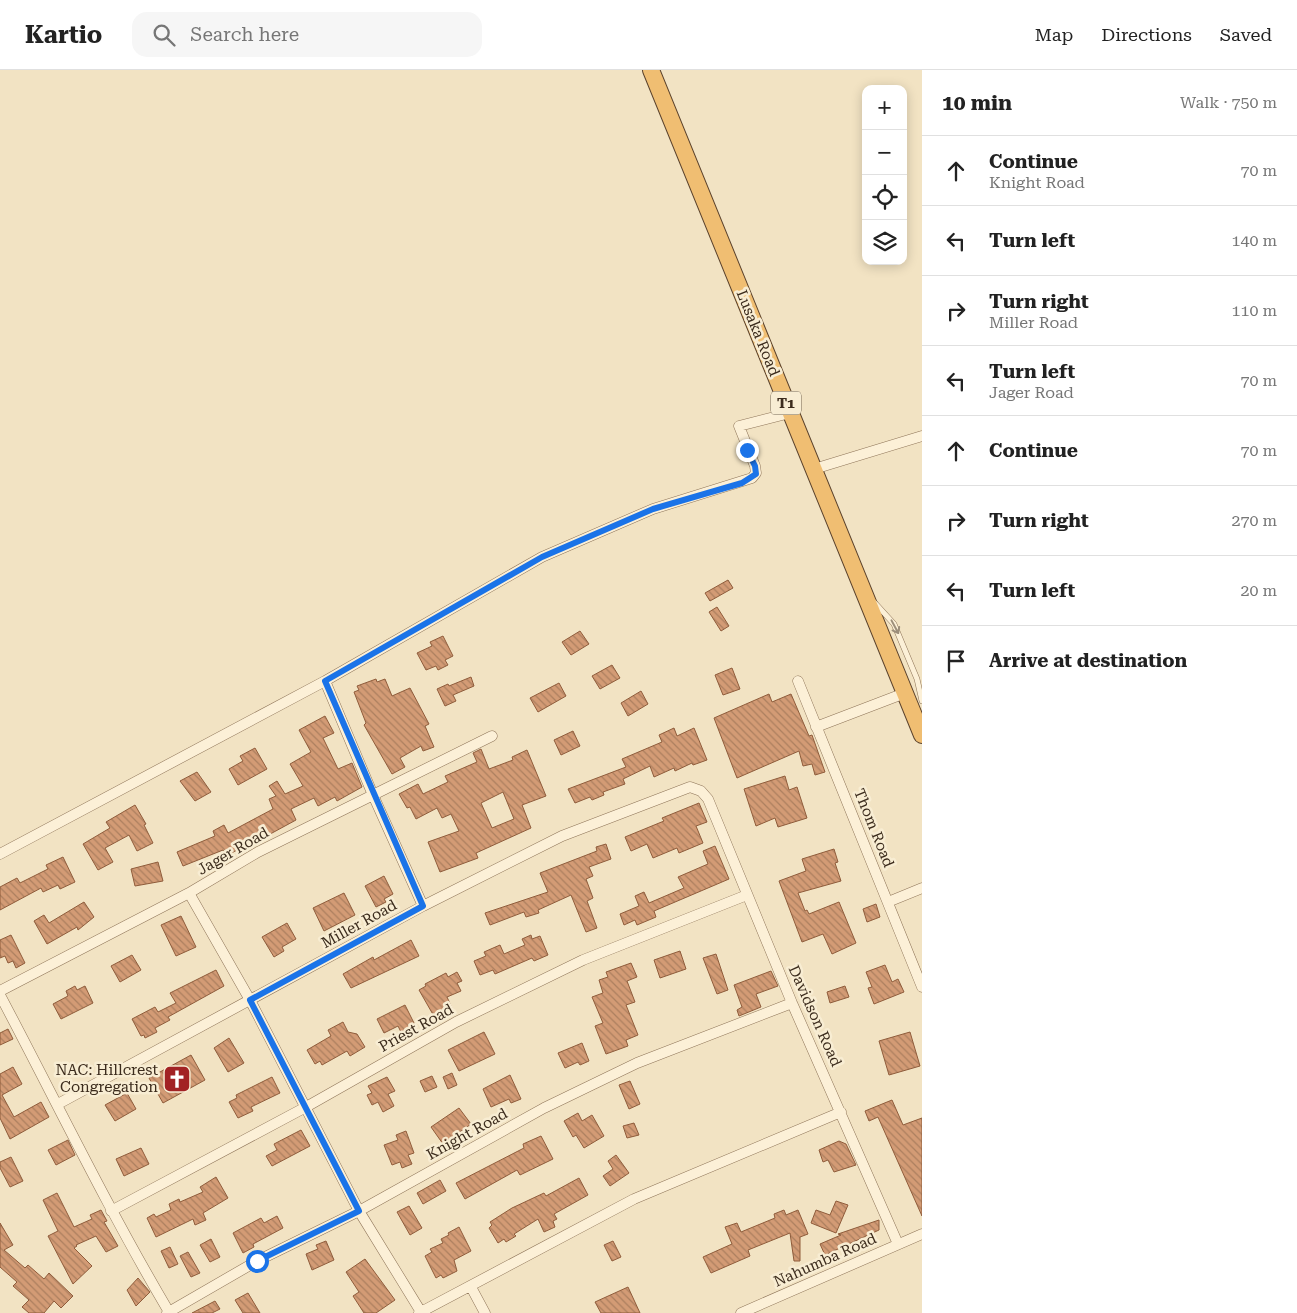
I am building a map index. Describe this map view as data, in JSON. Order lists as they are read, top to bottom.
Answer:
{
  "streets": {
    "highway": ["Lusaka Road", "T1"],
    "street": [
      "Thom Road",
      "Jager Road",
      "Miller Road",
      "Davidson Road",
      "Priest Road",
      "Knight Road",
      "Nahumba Road"
    ]
  },
  "crossings": [
    ["Miller Road", "Davidson Road"],
    ["Davidson Road", "Priest Road"],
    ["Davidson Road", "Knight Road"],
    ["Davidson Road", "Nahumba Road"]
  ],
  "places": {
    "church": ["NAC: Hillcrest Congregation"]
  },
  "page": {
    "header": "Kartio",
    "search": "Search here",
    "nav": ["Map", "Directions", "Saved"],
    "heading": ["10 min", "Walk · 750 m"],
    "map_buttons": ["+", "−"],
    "list": [
      ["Continue", "Knight Road", "70 m"],
      ["Turn left", "140 m"],
      ["Turn right", "Miller Road", "110 m"],
      ["Turn left", "Jager Road", "70 m"],
      ["Continue", "70 m"],
      ["Turn right", "270 m"],
      ["Turn left", "20 m"],
      "Arrive at destination"
    ]
  }
}
